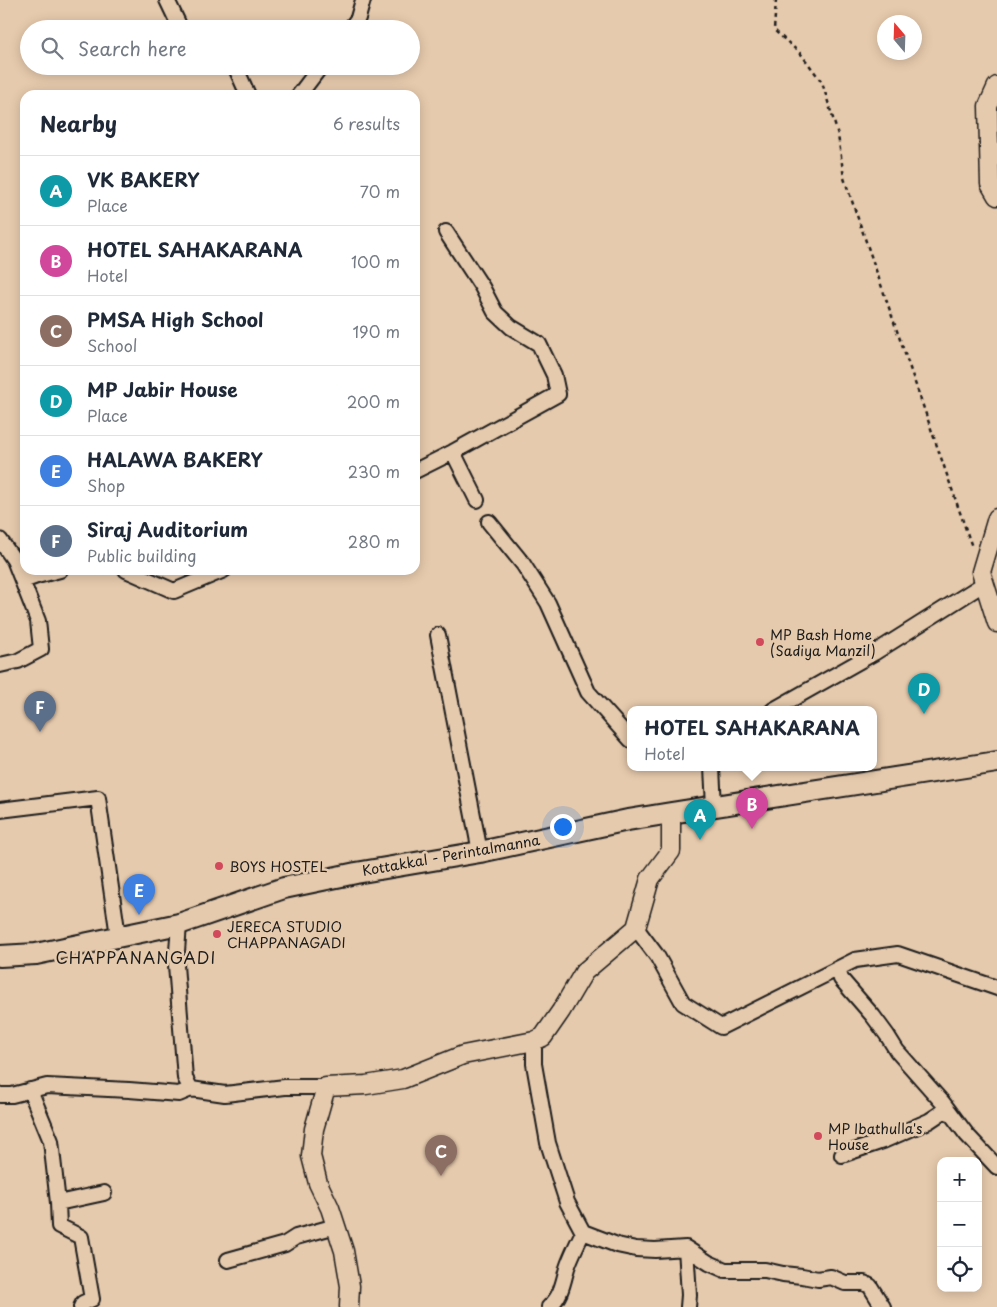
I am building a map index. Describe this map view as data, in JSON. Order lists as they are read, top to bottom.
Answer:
{
  "streets": {
    "main road": ["Kottakkal - Perintalmanna"]
  },
  "districts": ["CHAPPANANGADI"],
  "places": [
    "MP Bash Home (Sadiya Manzil)",
    "BOYS HOSTEL",
    "JERECA STUDIO CHAPPANAGADI",
    "MP Ibathulla's House"
  ],
  "north": "top",
  "page": {
    "search": "Search here",
    "heading": ["Nearby", "6 results"],
    "list": [
      {
        "mark": "A",
        "name": "VK BAKERY",
        "note": "Place",
        "value": "70 m"
      },
      {
        "mark": "B",
        "name": "HOTEL SAHAKARANA",
        "note": "Hotel",
        "value": "100 m"
      },
      {
        "mark": "C",
        "name": "PMSA High School",
        "note": "School",
        "value": "190 m"
      },
      {
        "mark": "D",
        "name": "MP Jabir House",
        "note": "Place",
        "value": "200 m"
      },
      {
        "mark": "E",
        "name": "HALAWA BAKERY",
        "note": "Shop",
        "value": "230 m"
      },
      {
        "mark": "F",
        "name": "Siraj Auditorium",
        "note": "Public building",
        "value": "280 m"
      }
    ],
    "pins": [
      "D",
      "F",
      "B",
      "A",
      "E",
      "C"
    ],
    "popup": ["HOTEL SAHAKARANA", "Hotel"],
    "map_buttons": ["+", "−"]
  }
}
